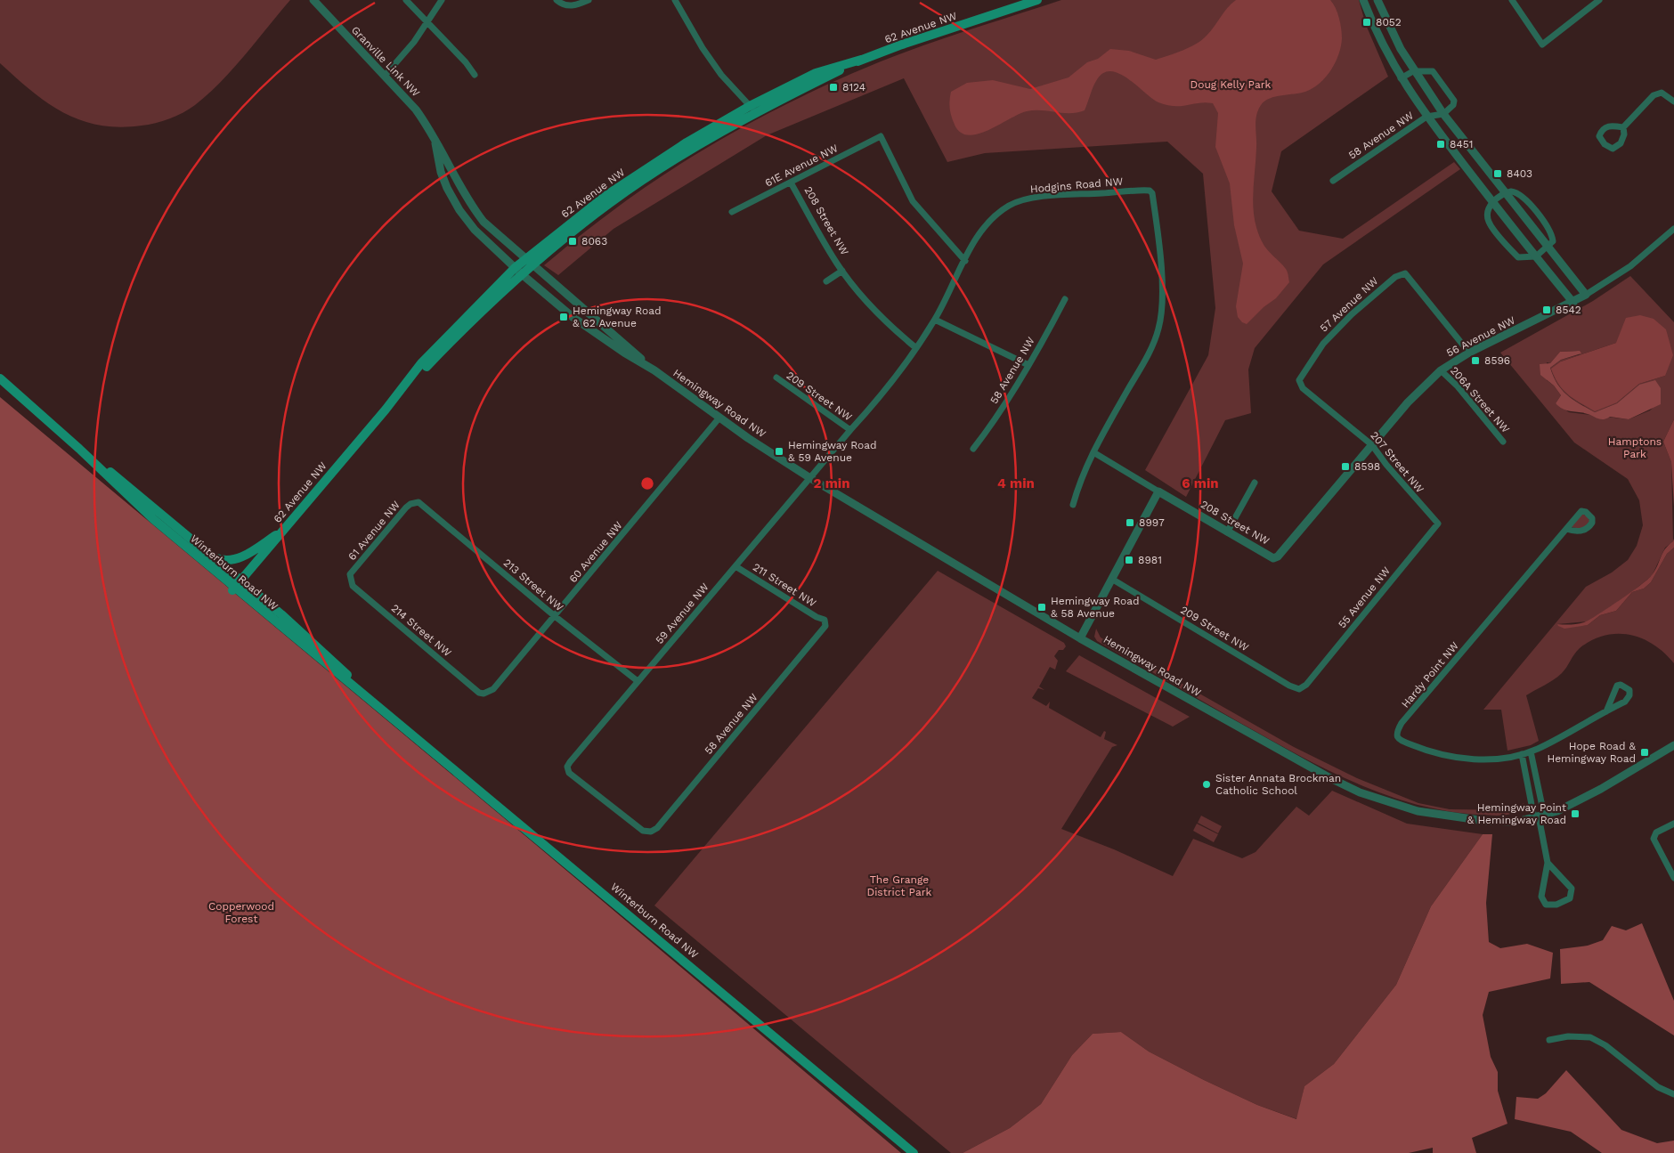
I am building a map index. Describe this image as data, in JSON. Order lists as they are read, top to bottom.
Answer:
{
  "streets": {
    "main road": ["62 Avenue NW", "Winterburn Road NW"],
    "street": [
      "Granville Link NW",
      "58 Avenue NW",
      "61E Avenue NW",
      "Hodgins Road NW",
      "208 Street NW",
      "57 Avenue NW",
      "56 Avenue NW",
      "209 Street NW",
      "206A Street NW",
      "Hemingway Road NW",
      "207 Street NW",
      "61 Avenue NW",
      "60 Avenue NW",
      "213 Street NW",
      "211 Street NW",
      "55 Avenue NW",
      "59 Avenue NW",
      "214 Street NW",
      "Hardy Point NW"
    ]
  },
  "crossings": [
    ["62 Avenue NW", "Granville Link NW"],
    ["62 Avenue NW", "Hemingway Road NW"],
    ["62 Avenue NW", "Winterburn Road NW"],
    ["Granville Link NW", "Hemingway Road NW"],
    ["58 Avenue NW", "211 Street NW"],
    ["58 Avenue NW", "59 Avenue NW"],
    ["61E Avenue NW", "Hodgins Road NW"],
    ["61E Avenue NW", "208 Street NW"],
    ["Hodgins Road NW", "208 Street NW"],
    ["Hodgins Road NW", "209 Street NW"],
    ["Hodgins Road NW", "Hemingway Road NW"],
    ["Hodgins Road NW", "59 Avenue NW"],
    ["208 Street NW", "56 Avenue NW"],
    ["57 Avenue NW", "56 Avenue NW"],
    ["57 Avenue NW", "207 Street NW"],
    ["56 Avenue NW", "206A Street NW"],
    ["56 Avenue NW", "207 Street NW"],
    ["209 Street NW", "55 Avenue NW"],
    ["Hemingway Road NW", "60 Avenue NW"],
    ["Hemingway Road NW", "59 Avenue NW"],
    ["207 Street NW", "55 Avenue NW"],
    ["61 Avenue NW", "213 Street NW"],
    ["61 Avenue NW", "214 Street NW"],
    ["60 Avenue NW", "213 Street NW"],
    ["60 Avenue NW", "214 Street NW"],
    ["213 Street NW", "59 Avenue NW"],
    ["211 Street NW", "59 Avenue NW"]
  ],
  "parks": [
    "Doug Kelly Park",
    "Hamptons Park",
    "The Grange District Park",
    "Copperwood Forest"
  ],
  "places": {
    "transit": [
      "8052",
      "8124",
      "8451",
      "8403",
      "8063",
      "8542",
      "Hemingway Road & 62 Avenue",
      "8596",
      "Hemingway Road & 59 Avenue",
      "8598",
      "8997",
      "8981",
      "Hemingway Road & 58 Avenue",
      "Hope Road & Hemingway Road",
      "Hemingway Point & Hemingway Road"
    ],
    "other": ["Sister Annata Brockman Catholic School"]
  },
  "rings": ["2 min", "4 min", "6 min"]
}
